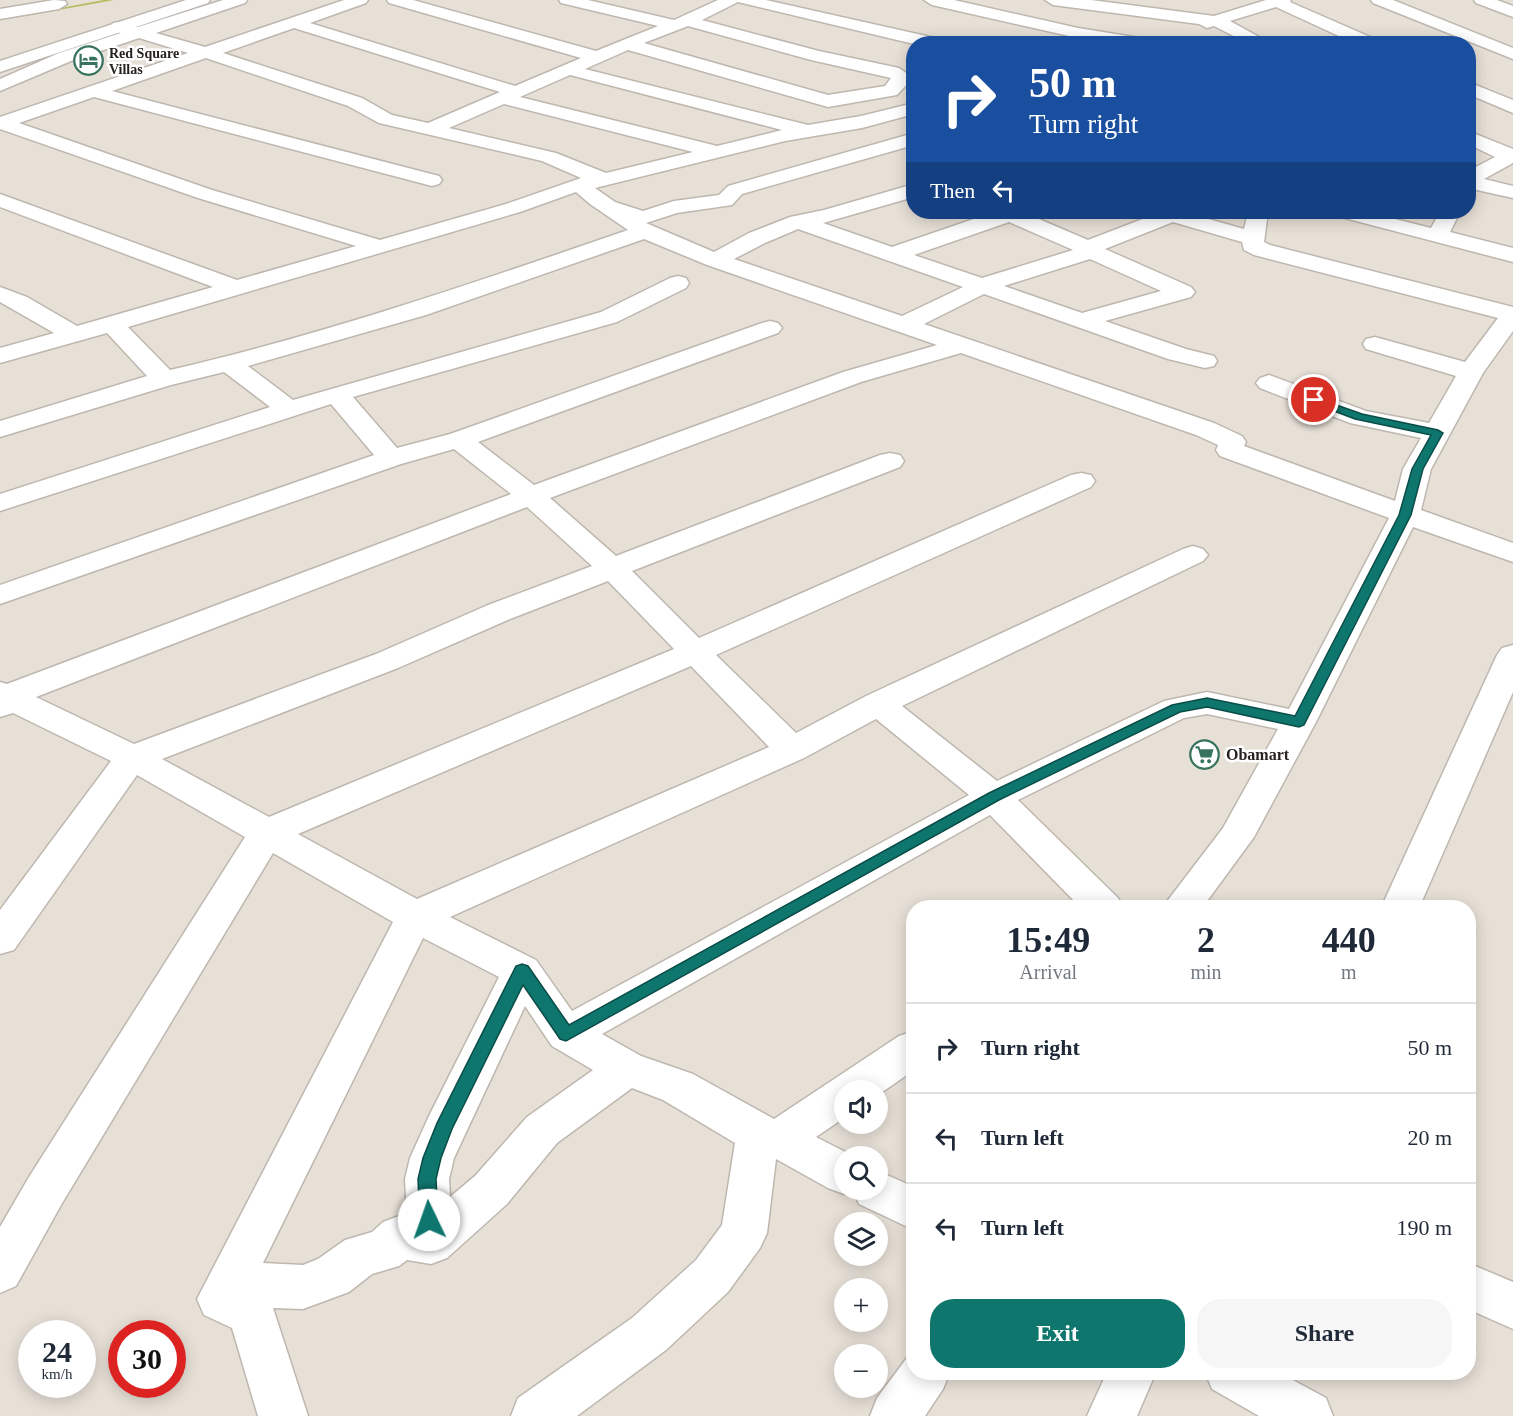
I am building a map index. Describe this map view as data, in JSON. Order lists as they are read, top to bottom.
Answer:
{
  "places": {
    "hotel": ["Red Square Villas"],
    "supermarket": ["Obamart"]
  },
  "page": {
    "turn": ["50 m", "Turn right"],
    "then": "Then",
    "eta": [
      "15:49",
      "Arrival",
      "2",
      "min",
      "440",
      "m"
    ],
    "list": [
      {
        "name": "Turn right",
        "value": "50 m"
      },
      {
        "name": "Turn left",
        "value": "20 m"
      },
      {
        "name": "Turn left",
        "value": "190 m"
      }
    ],
    "map_buttons": ["+", "−"],
    "buttons": ["Exit", "Share"],
    "speed": "24 km/h",
    "limit": "30"
  }
}
